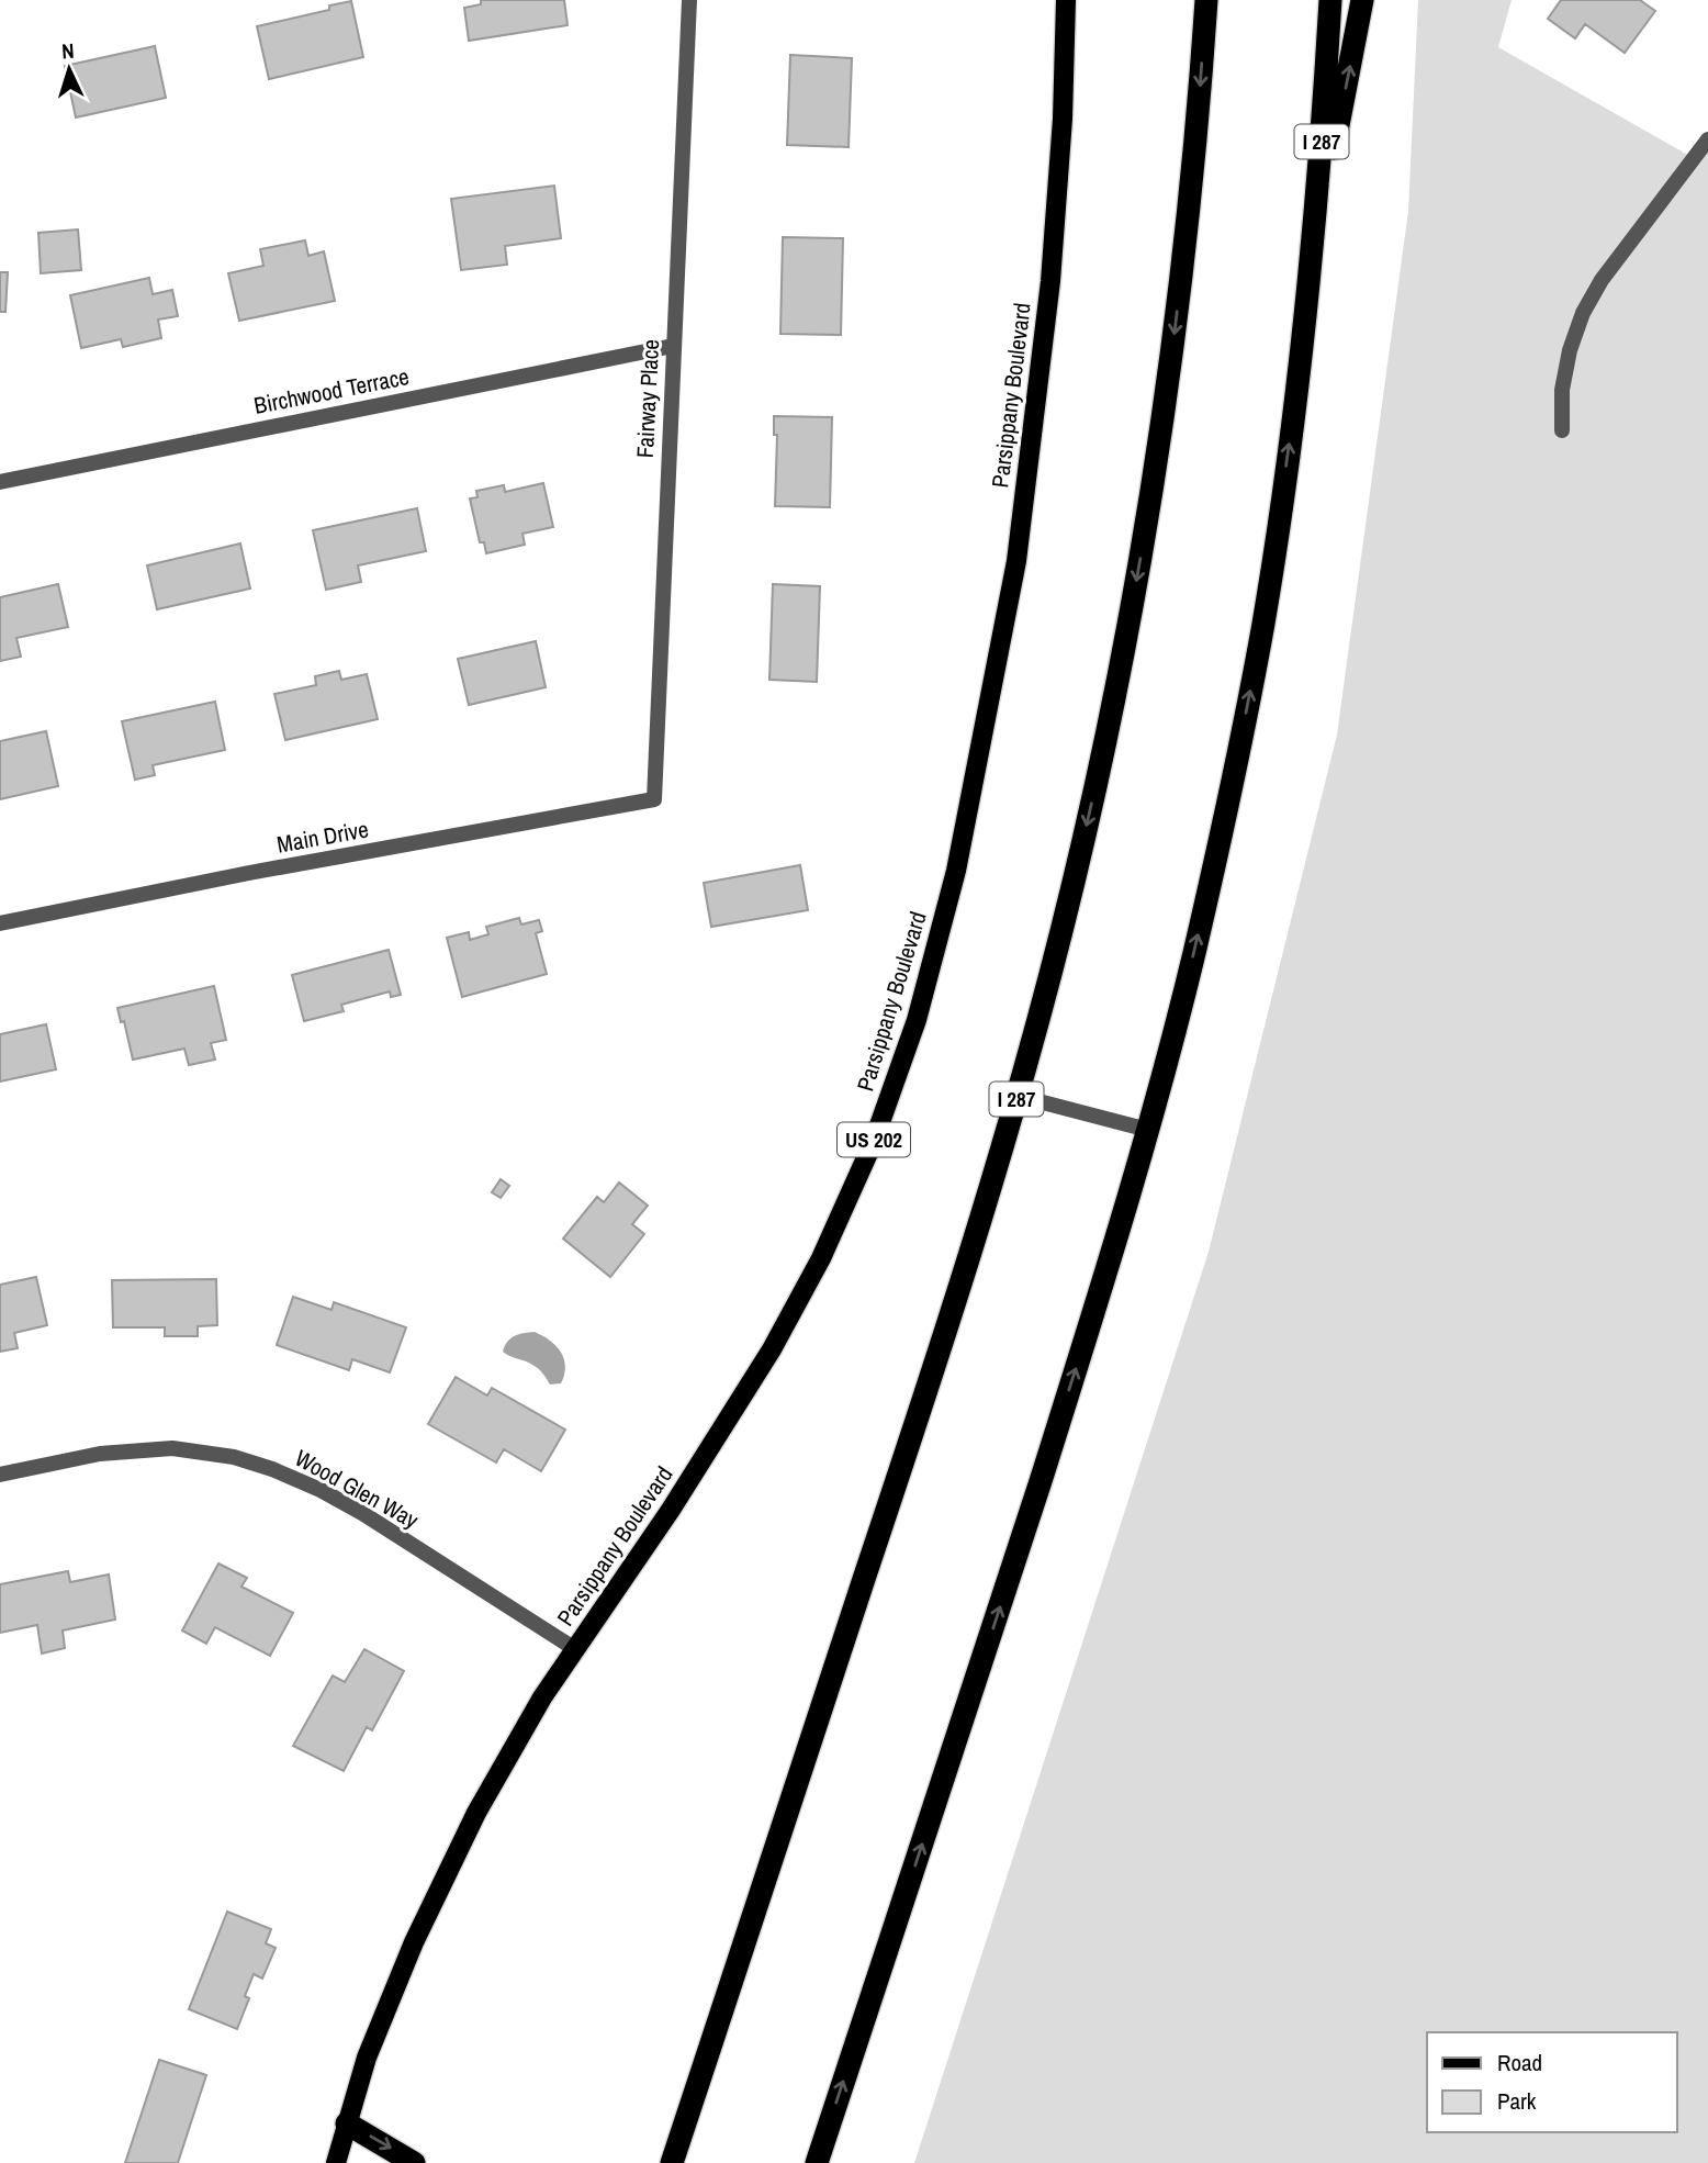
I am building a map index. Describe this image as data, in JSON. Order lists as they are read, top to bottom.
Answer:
{
  "streets": {
    "highway": ["I 287"],
    "main road": ["Parsippany Boulevard", "US 202"],
    "street": [
      "Birchwood Terrace",
      "Fairway Place",
      "Main Drive",
      "Wood Glen Way"
    ]
  },
  "crossings": [
    ["Birchwood Terrace", "Fairway Place"],
    ["Parsippany Boulevard", "Wood Glen Way"],
    ["Fairway Place", "Main Drive"]
  ],
  "legend": ["Road", "Park"],
  "north": "top"
}
